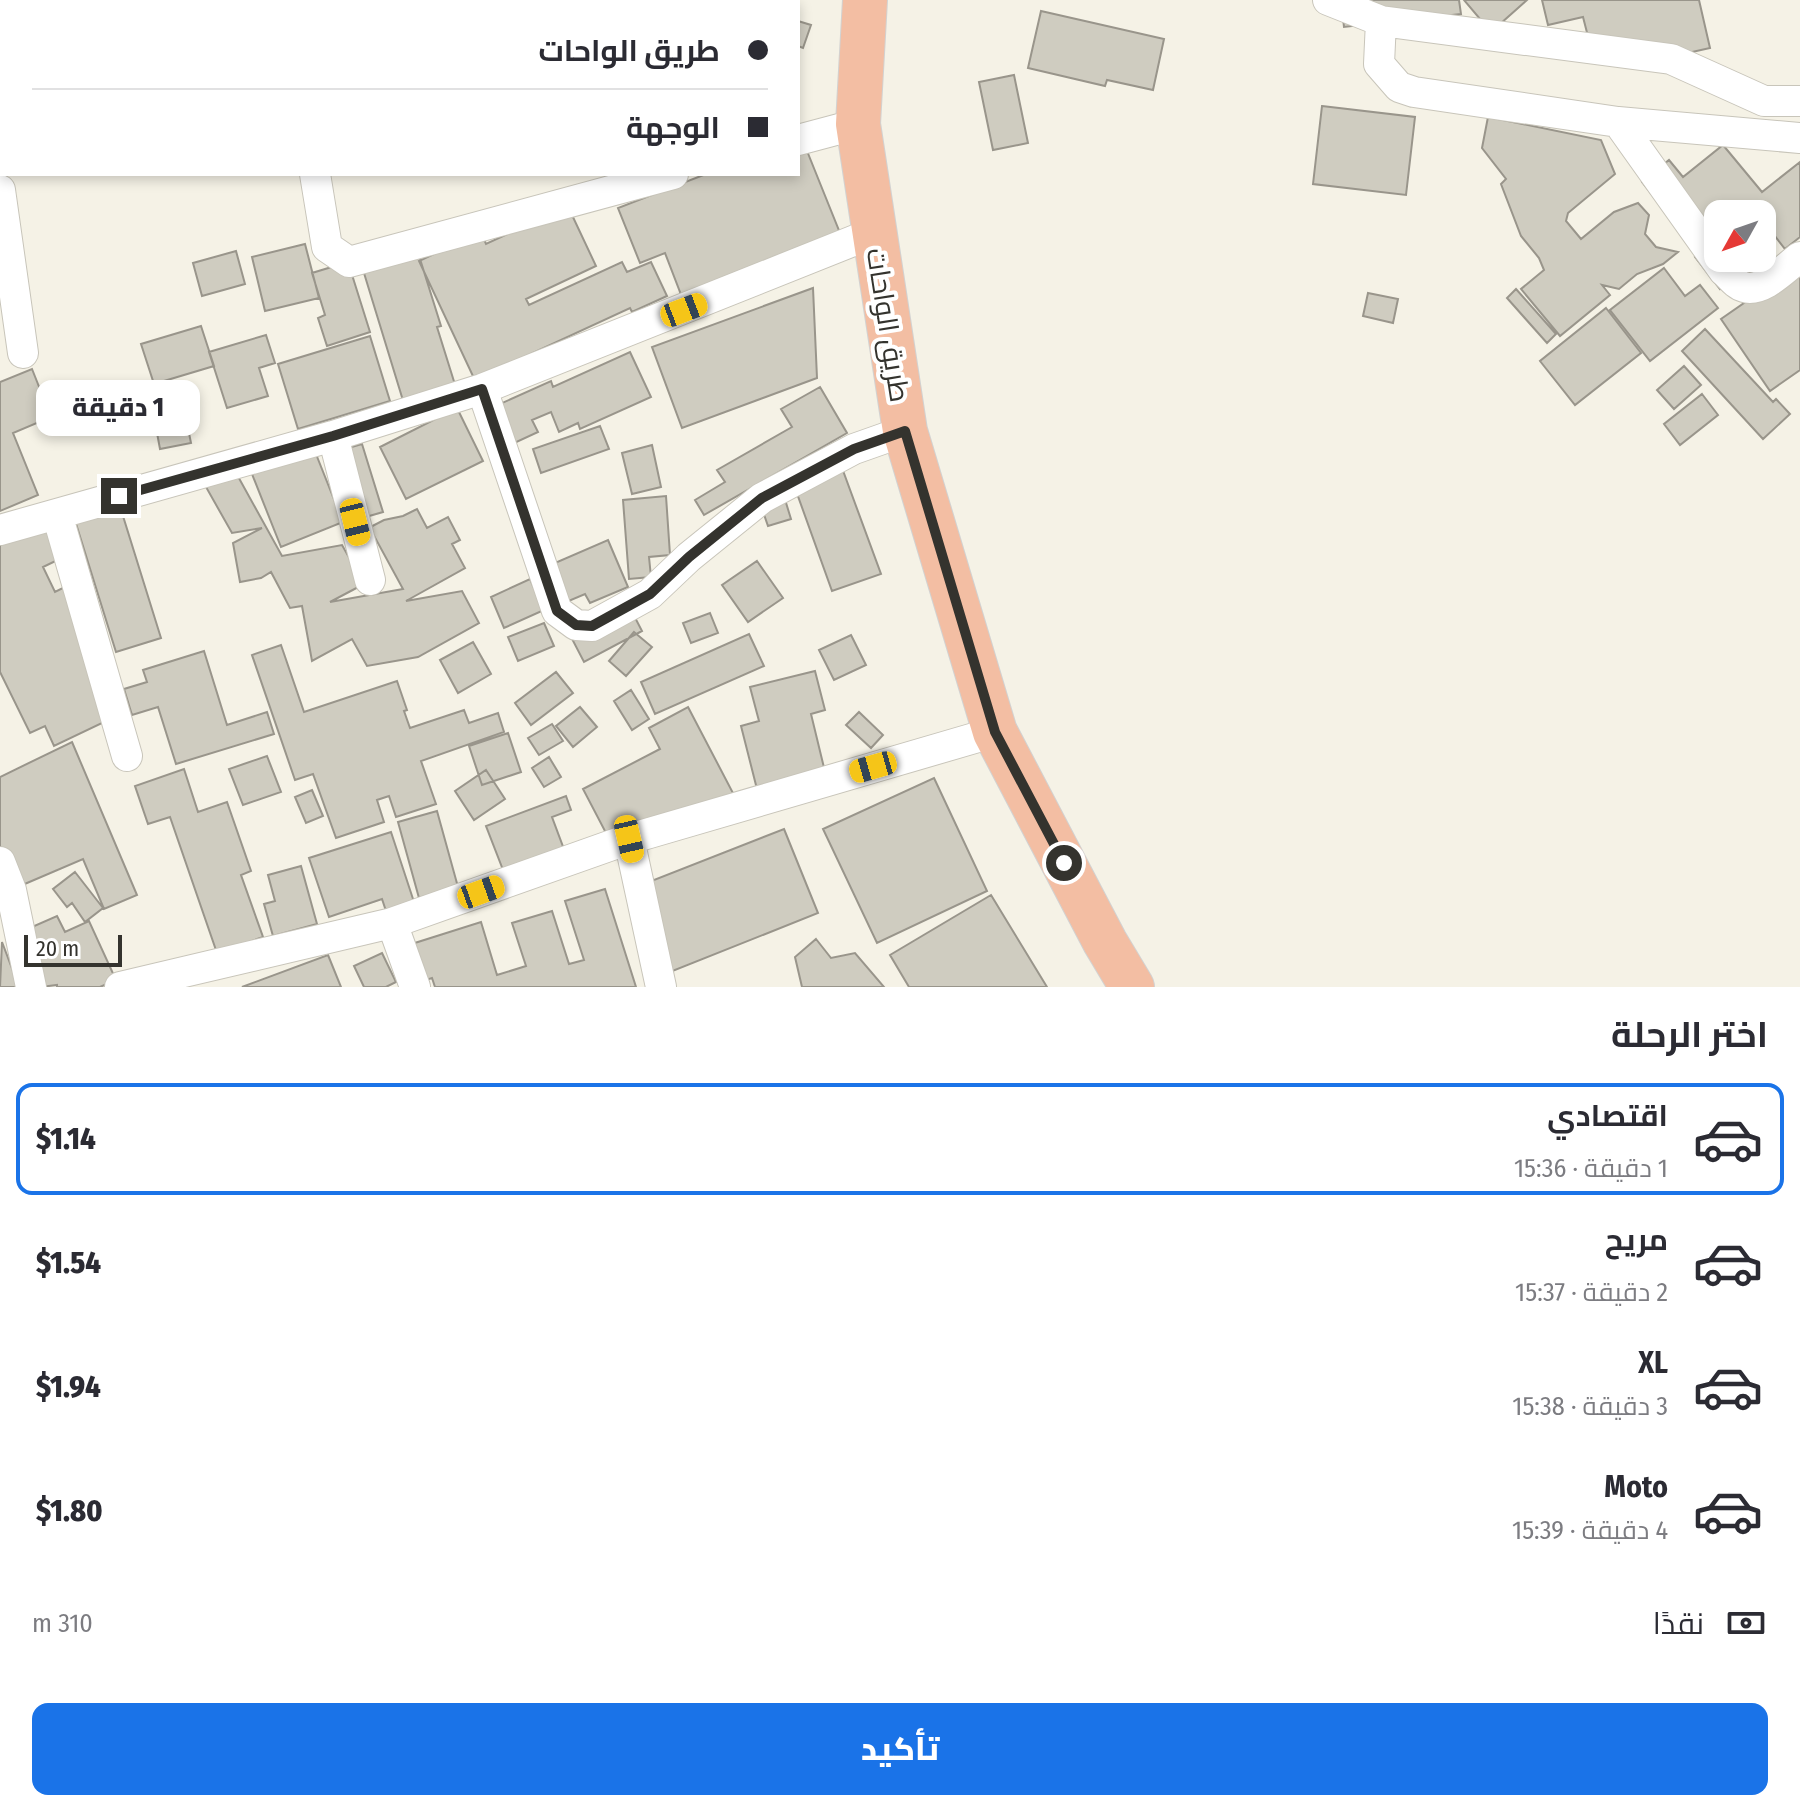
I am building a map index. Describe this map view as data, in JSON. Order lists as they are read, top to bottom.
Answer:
{
  "streets": {
    "main road": ["طريق الواحات"]
  },
  "scale_bar": "20 m",
  "north": "bottom left",
  "page": {
    "banner": ["طريق الواحات", "الوجهة"],
    "bubble": "1 دقيقة",
    "scale": "20 m",
    "heading": "اختر الرحلة",
    "list": [
      {
        "name": "اقتصادي",
        "note": "1 دقيقة · 15:36",
        "value": "$1.14"
      },
      {
        "name": "مريح",
        "note": "2 دقيقة · 15:37",
        "value": "$1.54"
      },
      {
        "name": "XL",
        "note": "3 دقيقة · 15:38",
        "value": "$1.94"
      },
      {
        "name": "Moto",
        "note": "4 دقيقة · 15:39",
        "value": "$1.80"
      }
    ],
    "pay": ["نقدًا", "310 m"],
    "buttons": "تأكيد"
  }
}
